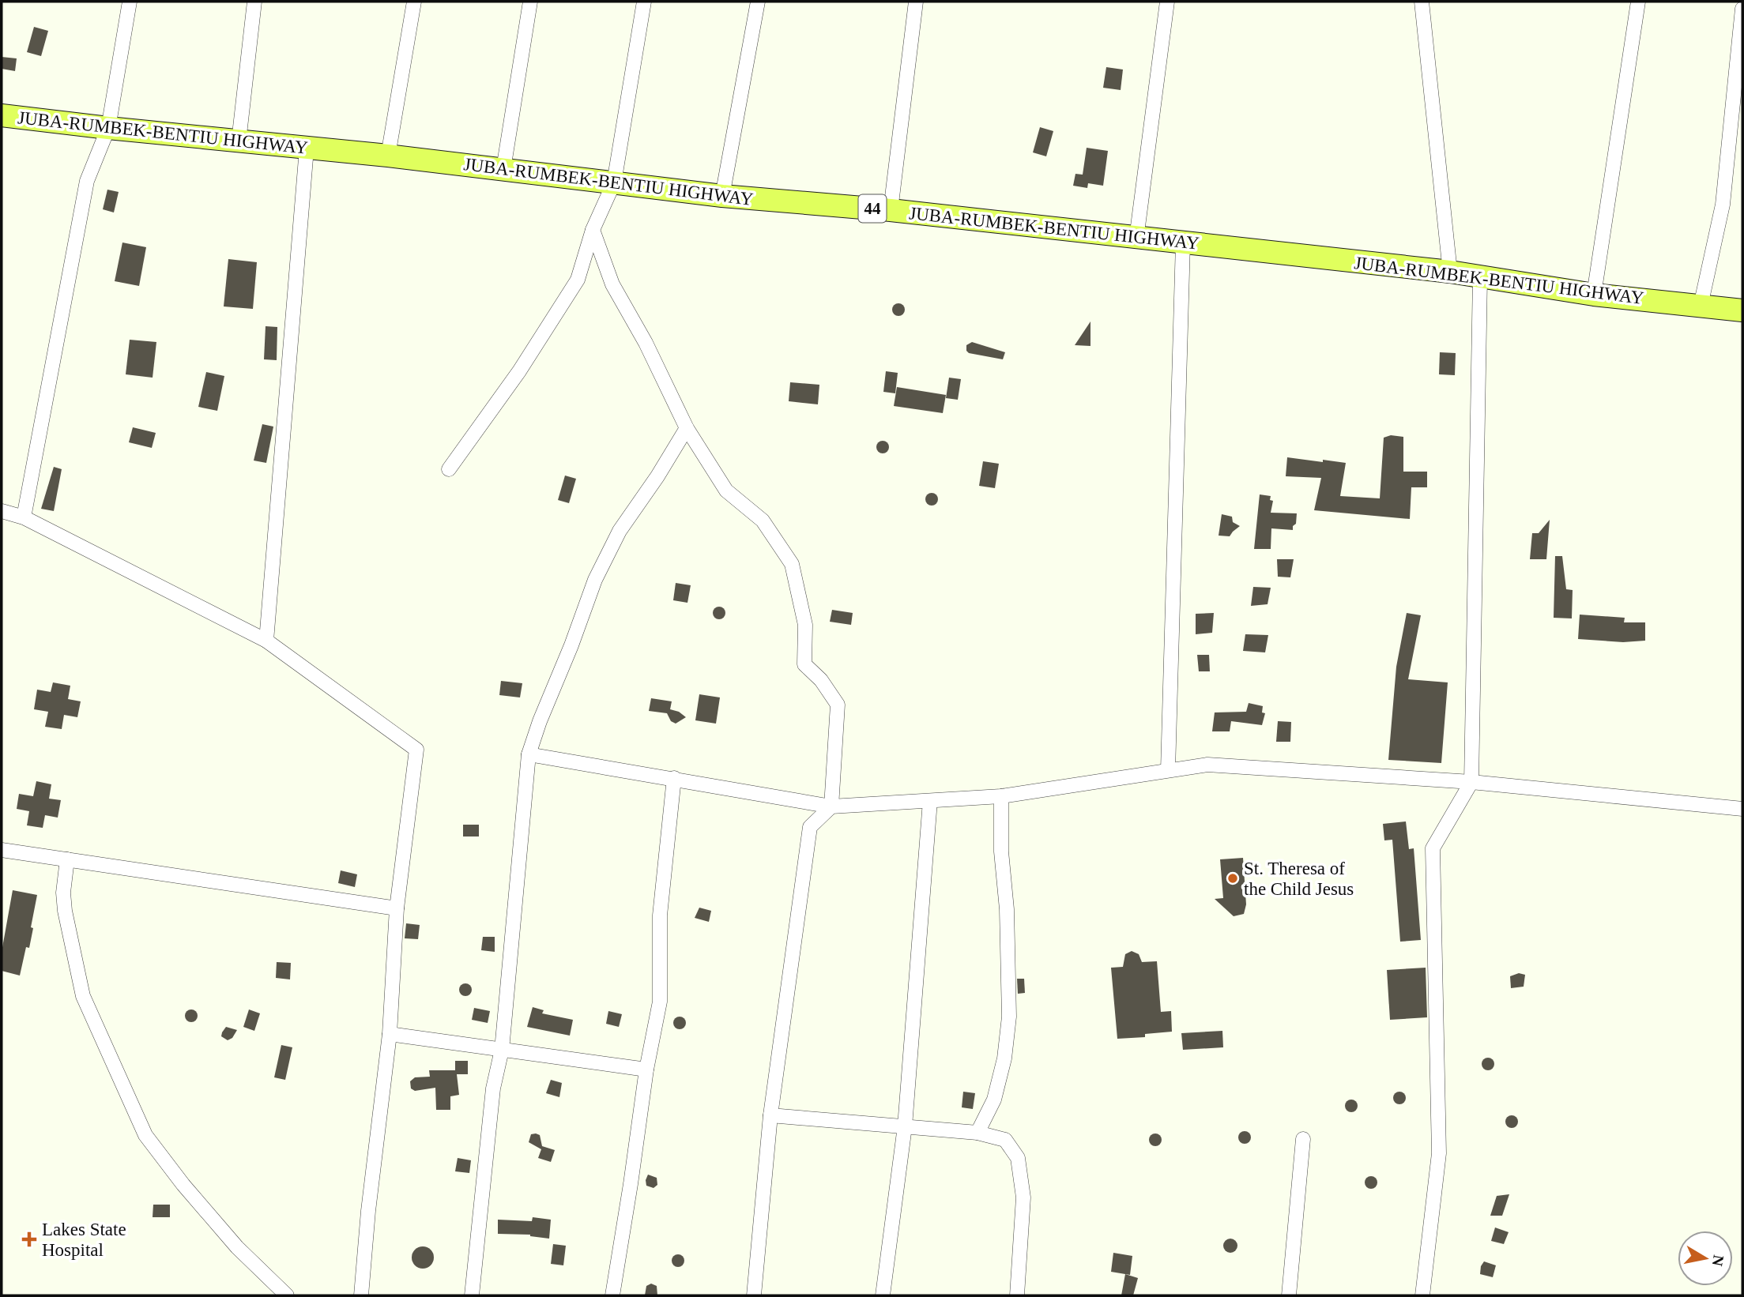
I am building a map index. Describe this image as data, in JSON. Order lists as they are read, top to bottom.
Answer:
{
  "streets": {
    "main road": ["JUBA-RUMBEK-BENTIU HIGHWAY", "44"]
  },
  "places": {
    "other": ["St. Theresa of the Child Jesus"],
    "health": ["Lakes State Hospital"]
  },
  "north": "right"
}
